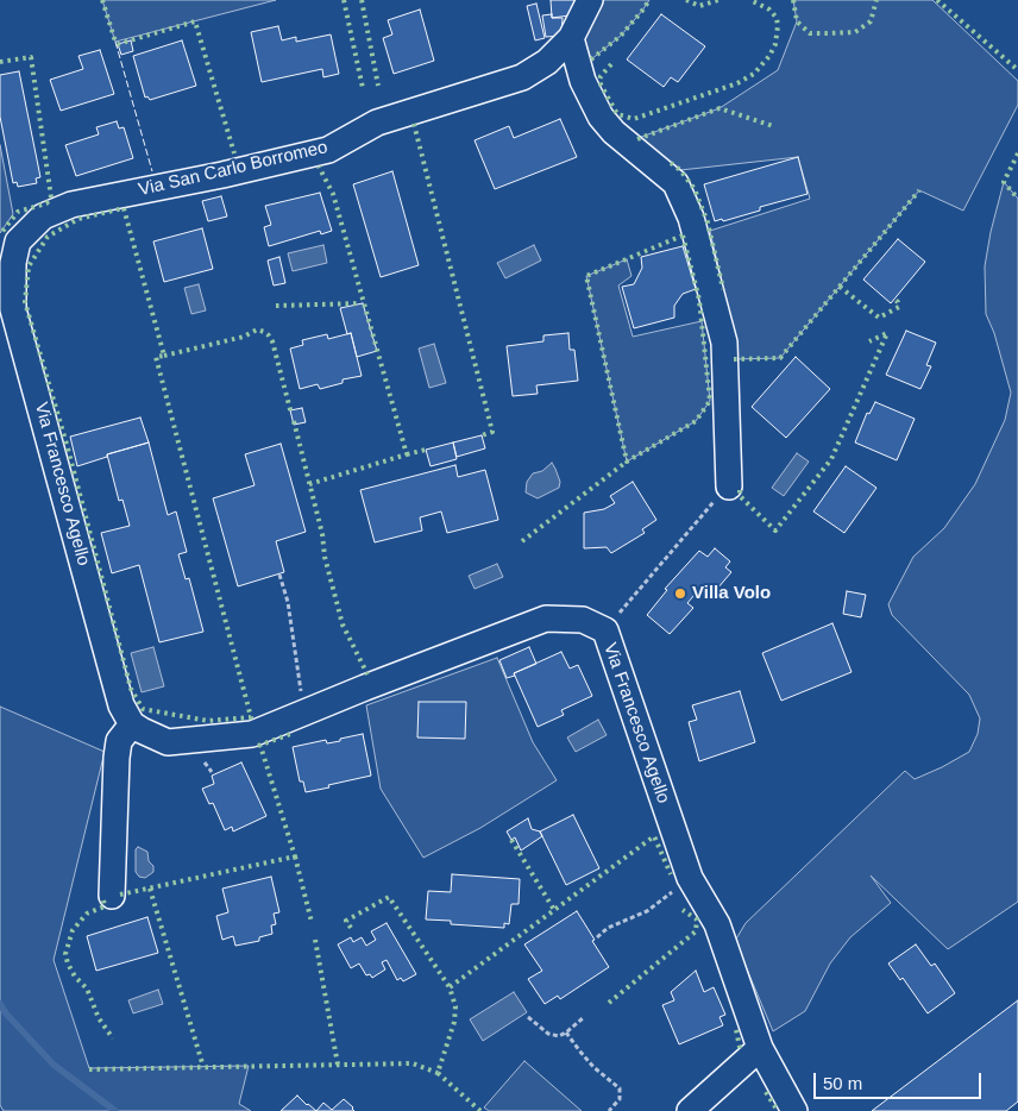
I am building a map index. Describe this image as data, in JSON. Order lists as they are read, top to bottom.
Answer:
{
  "streets": {
    "street": ["Via San Carlo Borromeo", "Via Francesco Agello"]
  },
  "crossings": [
    ["Via San Carlo Borromeo", "Via Francesco Agello"]
  ],
  "places": ["Villa Volo"],
  "scale_bar": "50 m"
}
